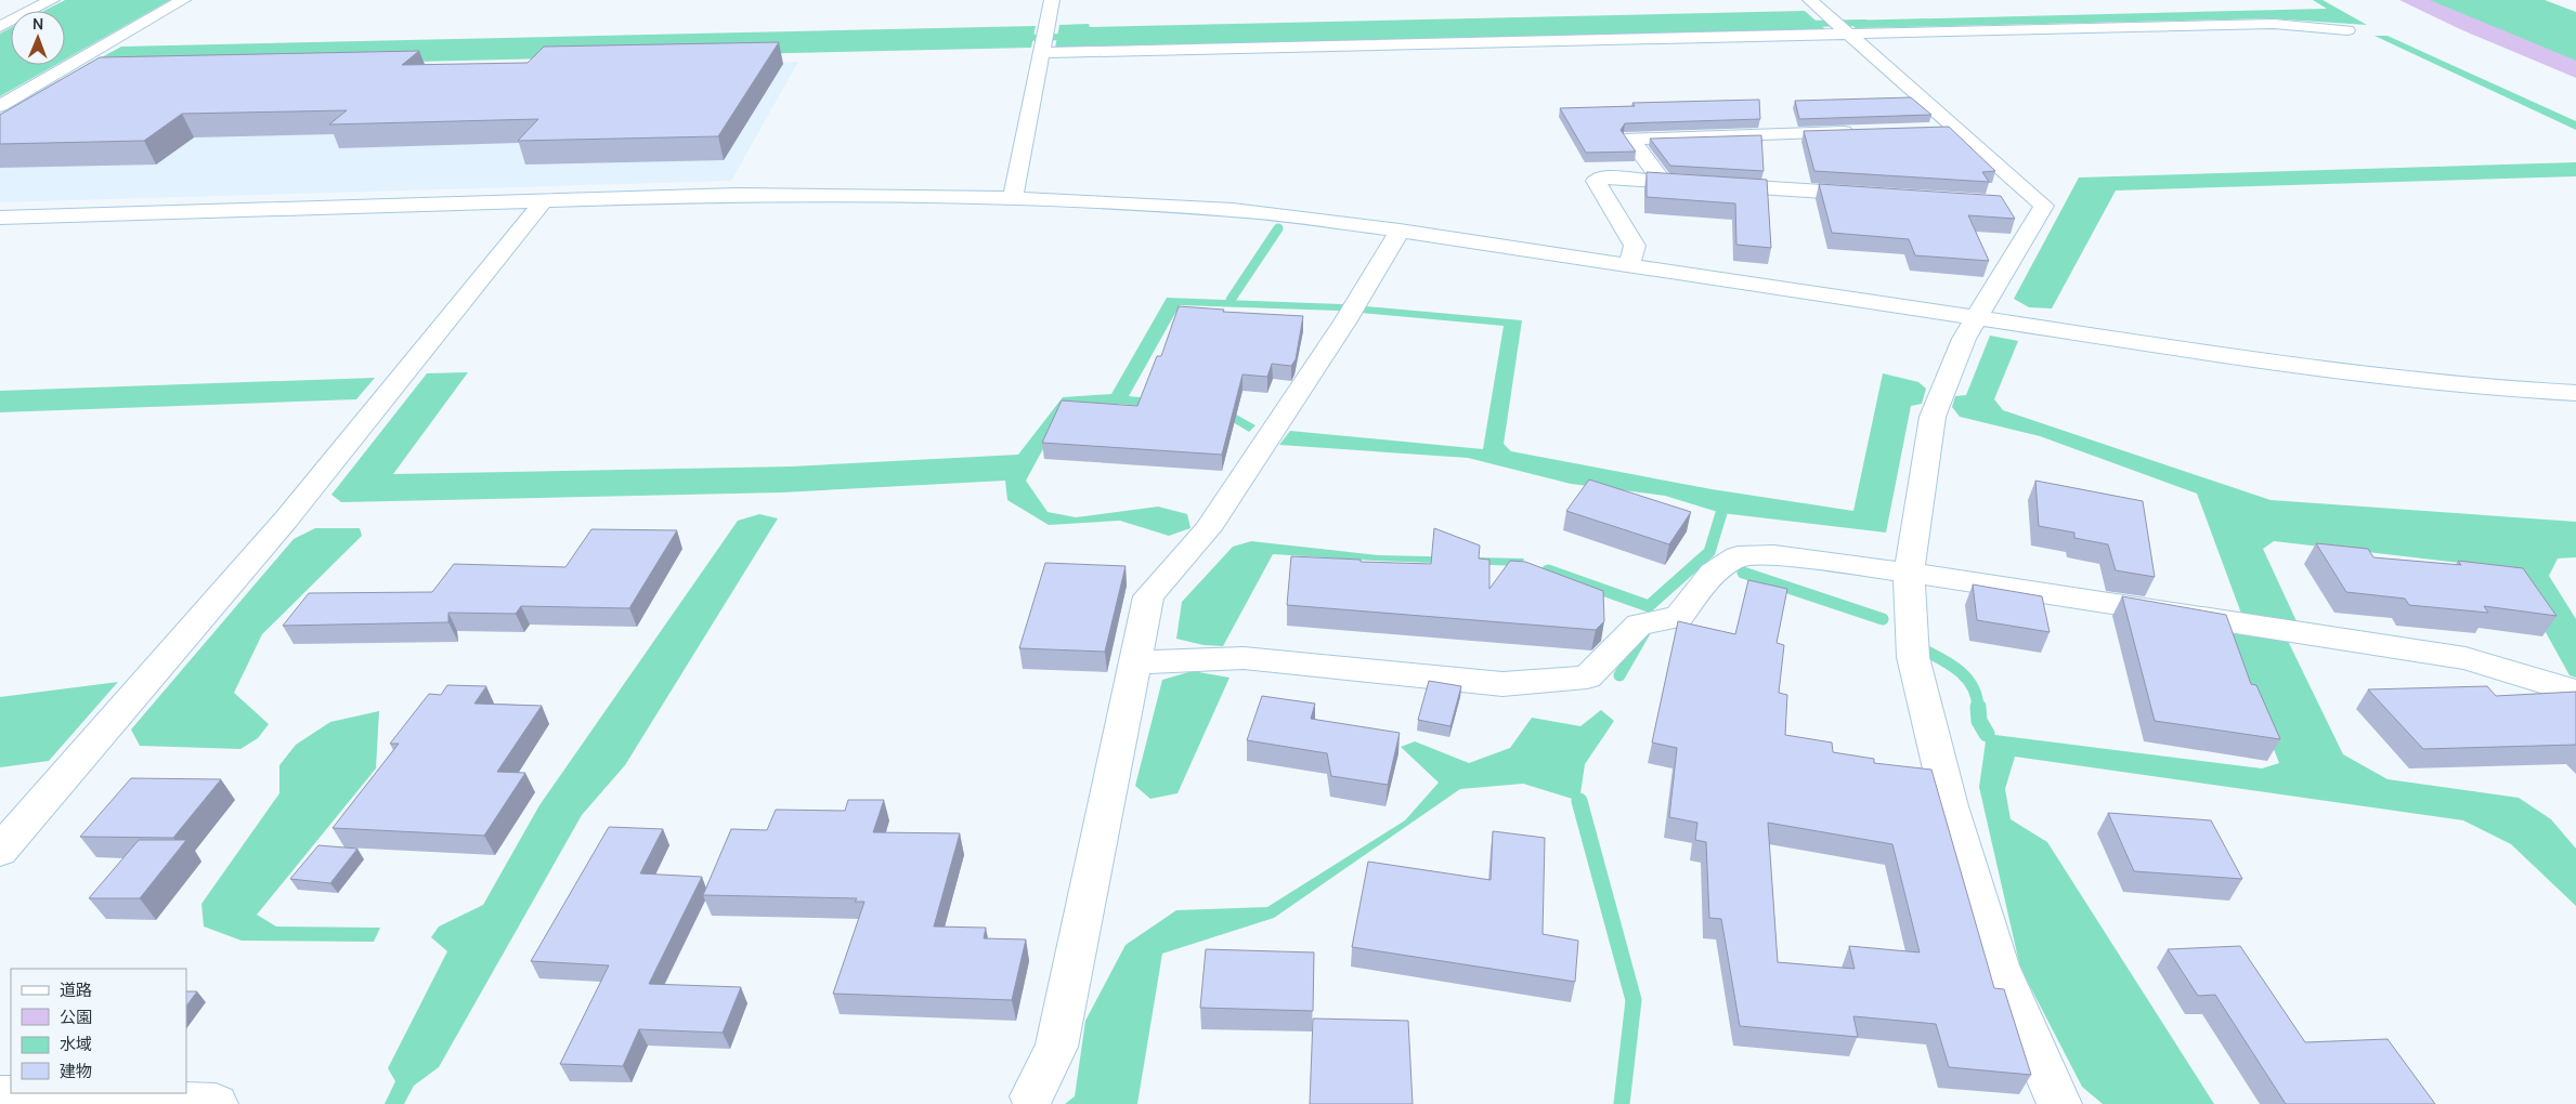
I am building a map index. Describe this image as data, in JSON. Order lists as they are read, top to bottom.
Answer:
{
  "legend": [
    "道路",
    "公園",
    "水域",
    "建物"
  ],
  "north": "top"
}
